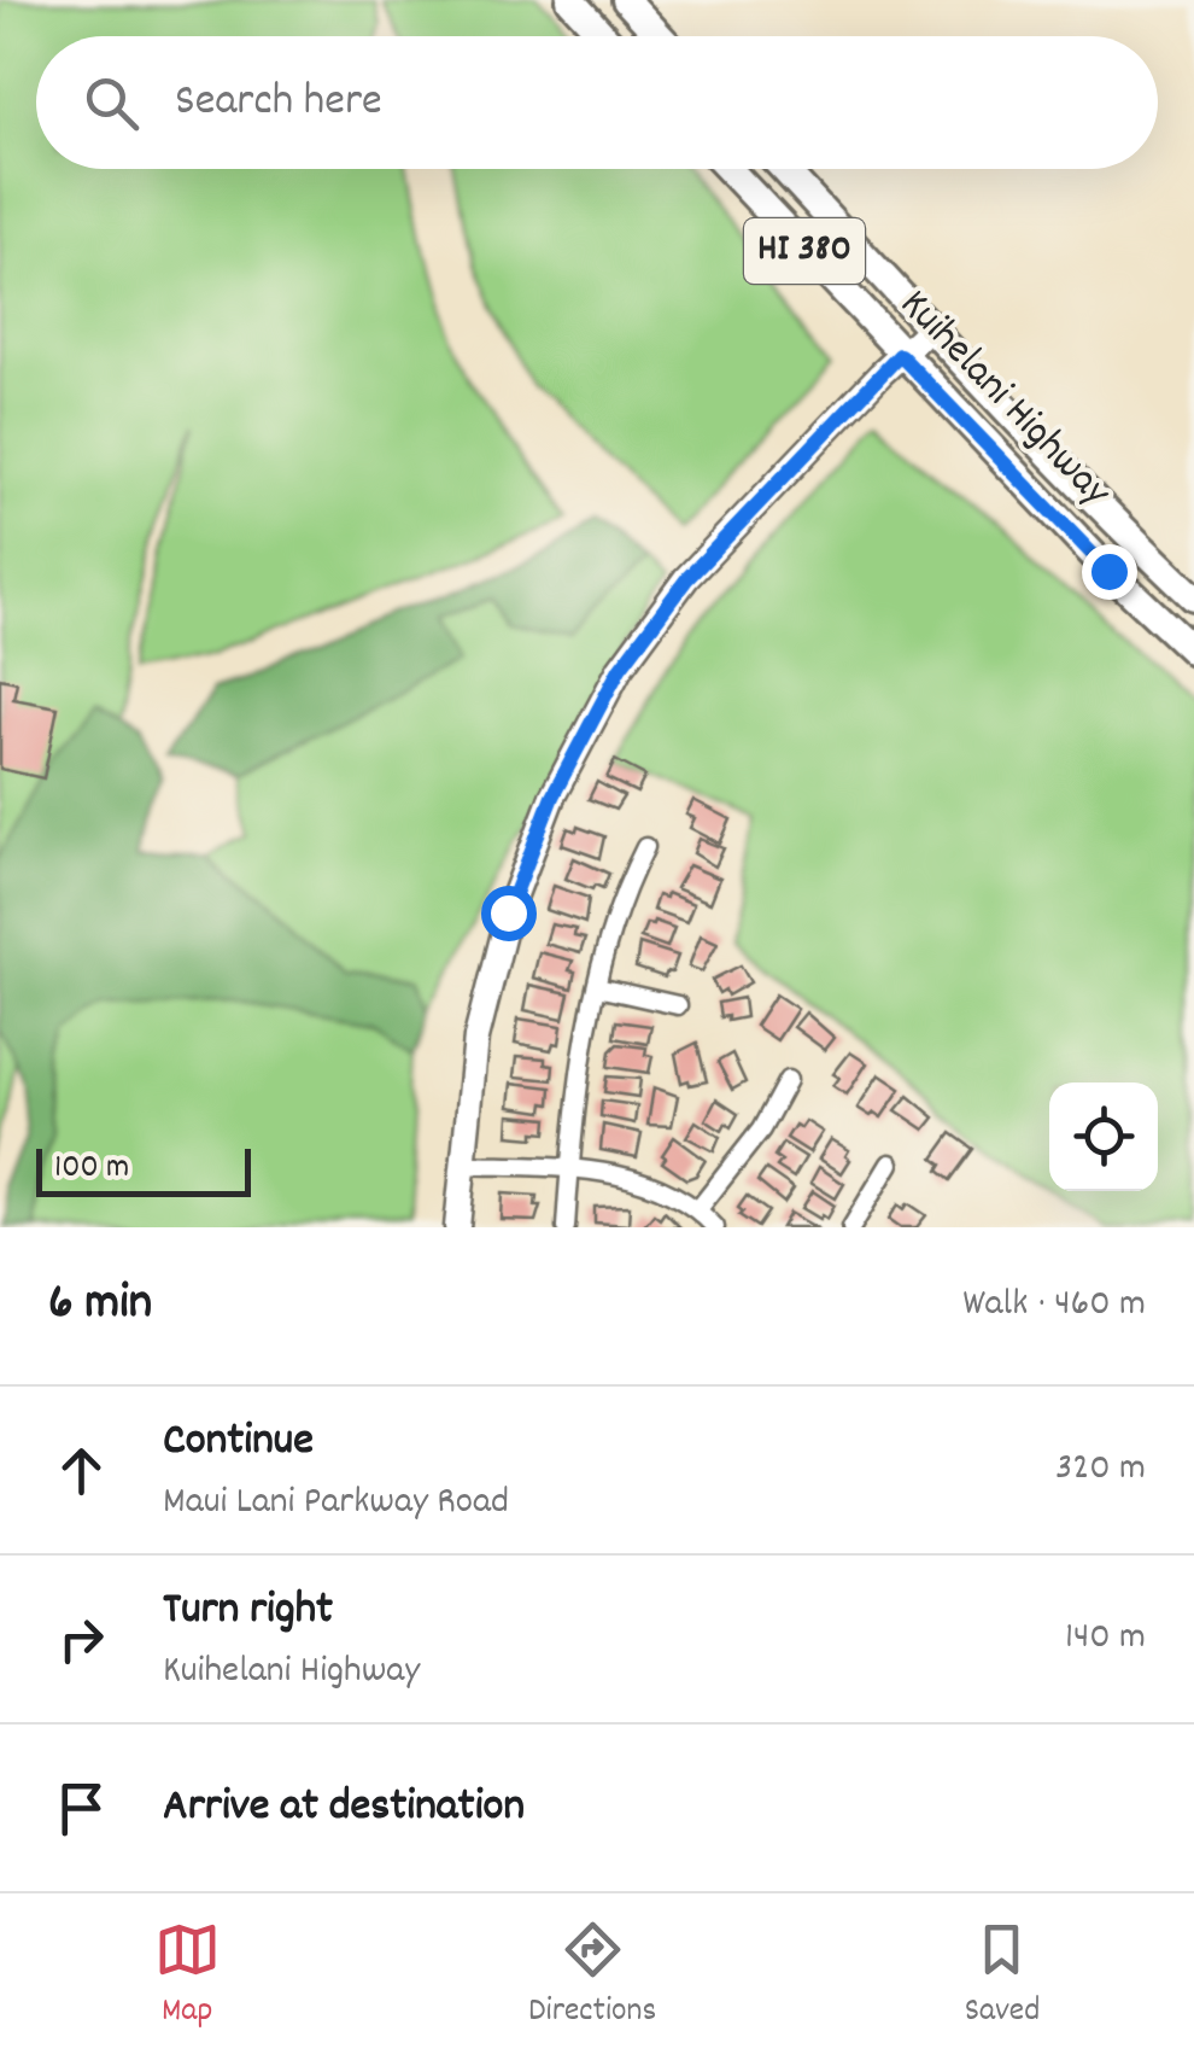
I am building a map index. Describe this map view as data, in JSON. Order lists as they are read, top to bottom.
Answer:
{
  "streets": {
    "main road": ["HI 380", "Kuihelani Highway"]
  },
  "scale_bar": "100 m",
  "page": {
    "search": "Search here",
    "scale": "100 m",
    "heading": ["6 min", "Walk · 460 m"],
    "list": [
      ["Continue", "Maui Lani Parkway Road", "320 m"],
      ["Turn right", "Kuihelani Highway", "140 m"],
      "Arrive at destination"
    ],
    "nav": ["Map", "Directions", "Saved"]
  }
}
